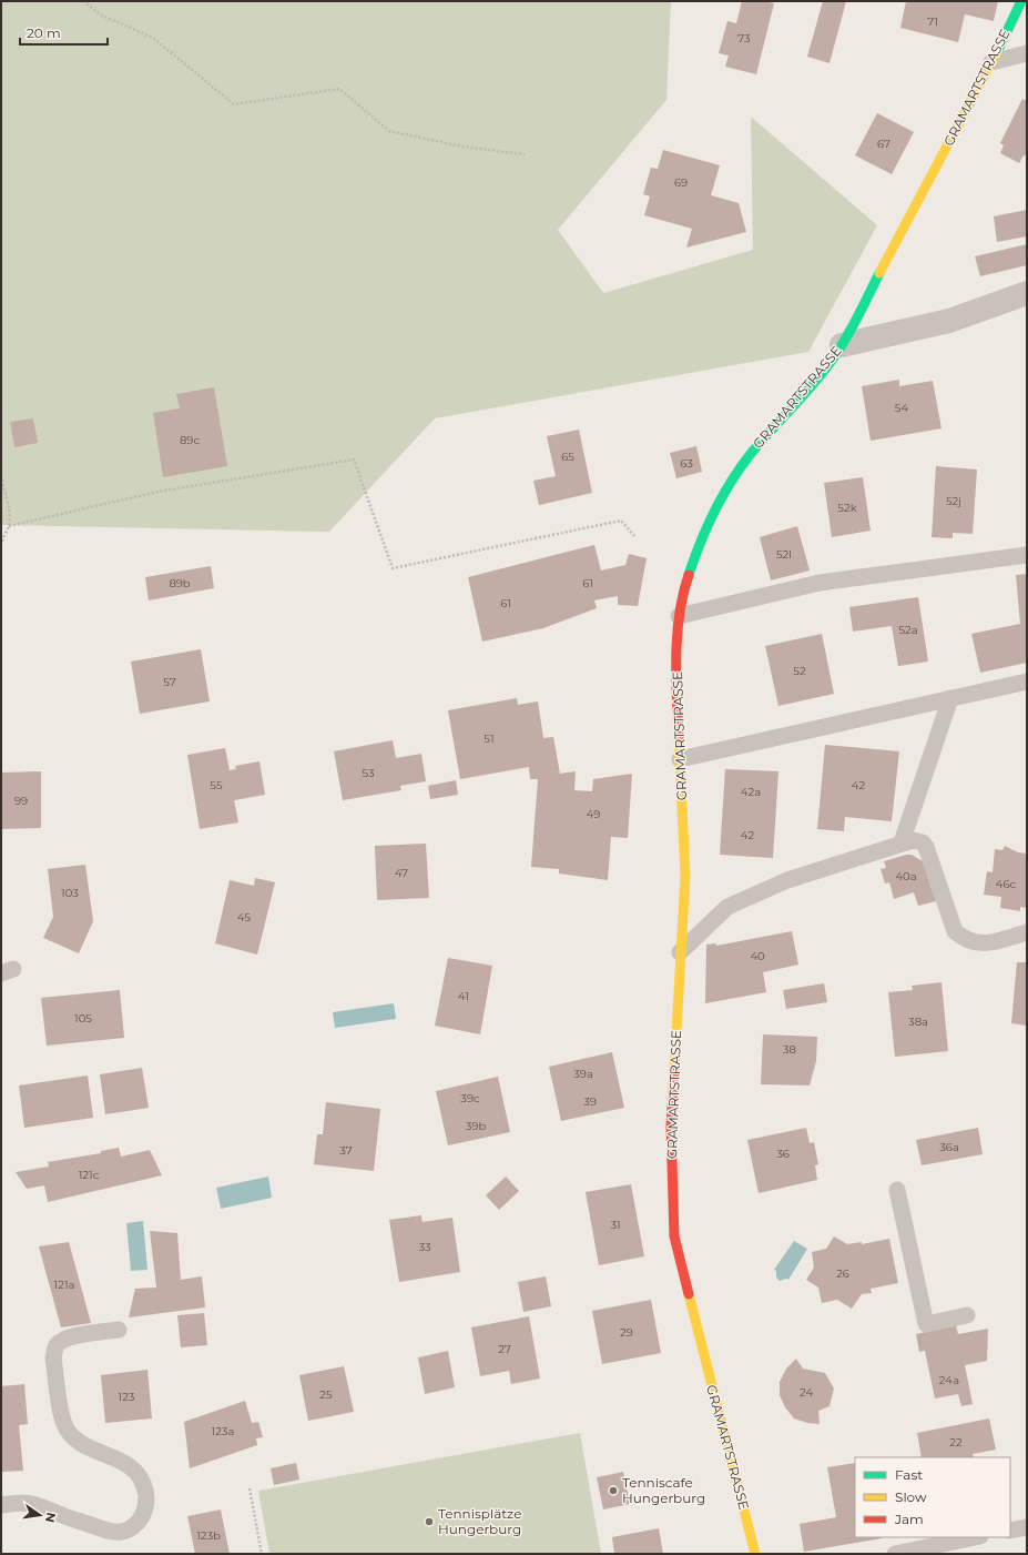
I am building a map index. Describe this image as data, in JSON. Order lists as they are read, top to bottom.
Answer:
{
  "streets": {
    "street": ["GRAMARTSTRASSE"]
  },
  "places": ["Tenniscafe Hungerburg", "Tennisplätze Hungerburg"],
  "house_numbers": [
    "71",
    "73",
    "67",
    "69",
    "54",
    "89c",
    "65",
    "63",
    "52j",
    "52k",
    "52l",
    "89b",
    "61",
    "61",
    "52a",
    "52",
    "57",
    "51",
    "53",
    "55",
    "42",
    "42a",
    "99",
    "49",
    "42",
    "47",
    "40a",
    "46c",
    "103",
    "45",
    "40",
    "41",
    "105",
    "38a",
    "38",
    "39a",
    "39c",
    "39",
    "39b",
    "36a",
    "37",
    "36",
    "121c",
    "31",
    "33",
    "26",
    "121a",
    "29",
    "27",
    "24a",
    "24",
    "25",
    "123",
    "123a",
    "22",
    "123b"
  ],
  "legend": ["Fast", "Slow", "Jam"],
  "scale_bar": "20 m",
  "north": "right"
}
